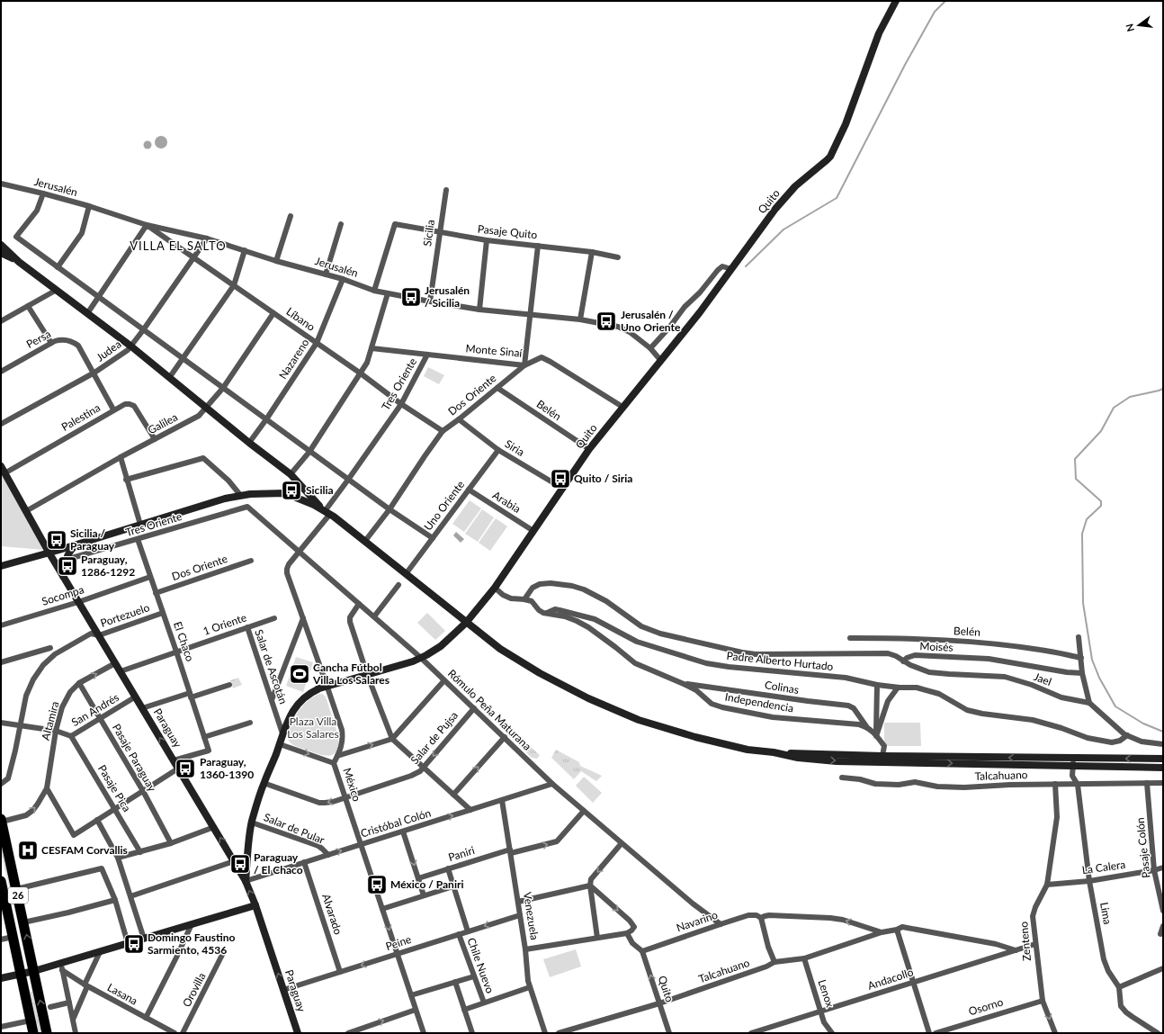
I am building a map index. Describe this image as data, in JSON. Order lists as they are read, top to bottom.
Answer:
{
  "streets": {
    "highway": ["26"],
    "main road": ["Quito", "Paraguay"],
    "street": [
      "Jerusalén",
      "Pasaje Quito",
      "Sicilia",
      "Líbano",
      "Persa",
      "Judea",
      "Monte Sinaí",
      "Nazareno",
      "Tres Oriente",
      "Dos Oriente",
      "Belén",
      "Palestina",
      "Galilea",
      "Siria",
      "Arabia",
      "Uno Oriente",
      "Socompa",
      "Portezuelo",
      "1 Oriente",
      "El Chaco",
      "Moisés",
      "Padre Alberto Hurtado",
      "Salar de Ascotán",
      "Jael",
      "Colinas",
      "Independencia",
      "San Andrés",
      "Rómulo Peña Maturana",
      "Altamira",
      "Salar de Pujsa",
      "Pasaje Paraguay",
      "Talcahuano",
      "México",
      "Pasaje Pica",
      "Cristóbal Colón",
      "Salar de Pular",
      "Pasaje Colón",
      "Paniri",
      "La Calera",
      "Lima",
      "Alvarado",
      "Venezuela",
      "Navarino",
      "Zenteno",
      "Peine",
      "Chile Nuevo",
      "Andacollo",
      "Orovilla",
      "Lenox",
      "Lasana",
      "Osorno"
    ]
  },
  "crossings": [
    ["Jerusalén", "Quito"],
    ["Jerusalén", "Pasaje Quito"],
    ["Jerusalén", "Sicilia"],
    ["Jerusalén", "Líbano"],
    ["Jerusalén", "Judea"],
    ["Jerusalén", "Nazareno"],
    ["Quito", "Monte Sinaí"],
    ["Quito", "Belén"],
    ["Quito", "Siria"],
    ["Quito", "Arabia"],
    ["Quito", "Salar de Ascotán"],
    ["Quito", "Independencia"],
    ["Quito", "Rómulo Peña Maturana"],
    ["Quito", "Paraguay"],
    ["Quito", "Salar de Pujsa"],
    ["Quito", "Talcahuano"],
    ["Quito", "México"],
    ["Quito", "Cristóbal Colón"],
    ["Quito", "Salar de Pular"],
    ["Quito", "Navarino"],
    ["Pasaje Quito", "Sicilia"],
    ["Líbano", "Judea"],
    ["Líbano", "Nazareno"],
    ["Líbano", "Tres Oriente"],
    ["Líbano", "Dos Oriente"],
    ["Líbano", "Galilea"],
    ["Persa", "Judea"],
    ["Monte Sinaí", "Tres Oriente"],
    ["Monte Sinaí", "Dos Oriente"],
    ["Tres Oriente", "El Chaco"],
    ["Tres Oriente", "Rómulo Peña Maturana"],
    ["Tres Oriente", "México"],
    ["Dos Oriente", "Belén"],
    ["Dos Oriente", "Siria"],
    ["Dos Oriente", "El Chaco"],
    ["Palestina", "Galilea"],
    ["Palestina", "Paraguay"],
    ["Galilea", "Paraguay"],
    ["Siria", "Uno Oriente"],
    ["Arabia", "Uno Oriente"],
    ["Socompa", "El Chaco"],
    ["Socompa", "Paraguay"],
    ["Portezuelo", "El Chaco"],
    ["Portezuelo", "San Andrés"],
    ["Portezuelo", "Paraguay"],
    ["1 Oriente", "El Chaco"],
    ["1 Oriente", "Salar de Ascotán"],
    ["1 Oriente", "Paraguay"],
    ["El Chaco", "Paraguay"],
    ["Moisés", "Jael"],
    ["Padre Alberto Hurtado", "Independencia"],
    ["Colinas", "Independencia"],
    ["San Andrés", "Altamira"],
    ["San Andrés", "Paraguay"],
    ["San Andrés", "Pasaje Paraguay"],
    ["San Andrés", "Pasaje Pica"],
    ["Rómulo Peña Maturana", "Salar de Pujsa"],
    ["Rómulo Peña Maturana", "México"],
    ["Rómulo Peña Maturana", "Cristóbal Colón"],
    ["Rómulo Peña Maturana", "Paniri"],
    ["Rómulo Peña Maturana", "Navarino"],
    ["Altamira", "Paraguay"],
    ["Altamira", "Pasaje Paraguay"],
    ["Altamira", "26"],
    ["Paraguay", "Cristóbal Colón"],
    ["Paraguay", "Peine"],
    ["Salar de Pujsa", "México"],
    ["Talcahuano", "Pasaje Colón"],
    ["Talcahuano", "Lima"],
    ["Talcahuano", "Navarino"],
    ["Talcahuano", "Zenteno"],
    ["Talcahuano", "Lenox"],
    ["México", "Cristóbal Colón"],
    ["México", "Peine"],
    ["Cristóbal Colón", "Salar de Pular"],
    ["Cristóbal Colón", "Alvarado"],
    ["Cristóbal Colón", "Venezuela"],
    ["Pasaje Colón", "La Calera"],
    ["Paniri", "Venezuela"],
    ["Paniri", "Chile Nuevo"],
    ["La Calera", "Lima"],
    ["La Calera", "Zenteno"],
    ["Alvarado", "Peine"],
    ["Venezuela", "Peine"],
    ["Zenteno", "Andacollo"],
    ["Zenteno", "Osorno"],
    ["Peine", "Chile Nuevo"],
    ["Andacollo", "Lenox"]
  ],
  "one_way": [
    "Altamira",
    "Salar de Pujsa",
    "Paniri",
    "Navarino",
    "Peine"
  ],
  "districts": ["VILLA EL SALTO"],
  "parks": ["Plaza Villa Los Salares"],
  "places": {
    "bus stop": [
      "Jerusalén / Sicilia",
      "Jerusalén / Uno Oriente",
      "Quito / Siria",
      "Sicilia",
      "Sicilia / Paraguay",
      "Paraguay, 1286-1292",
      "Paraguay, 1360-1390",
      "Paraguay / El Chaco",
      "México / Paniri",
      "Domingo Faustino Sarmiento, 4536"
    ],
    "sports": ["Cancha Fútbol Villa Los Salares"],
    "hospital": ["CESFAM Corvallis"]
  },
  "north": "left"
}
